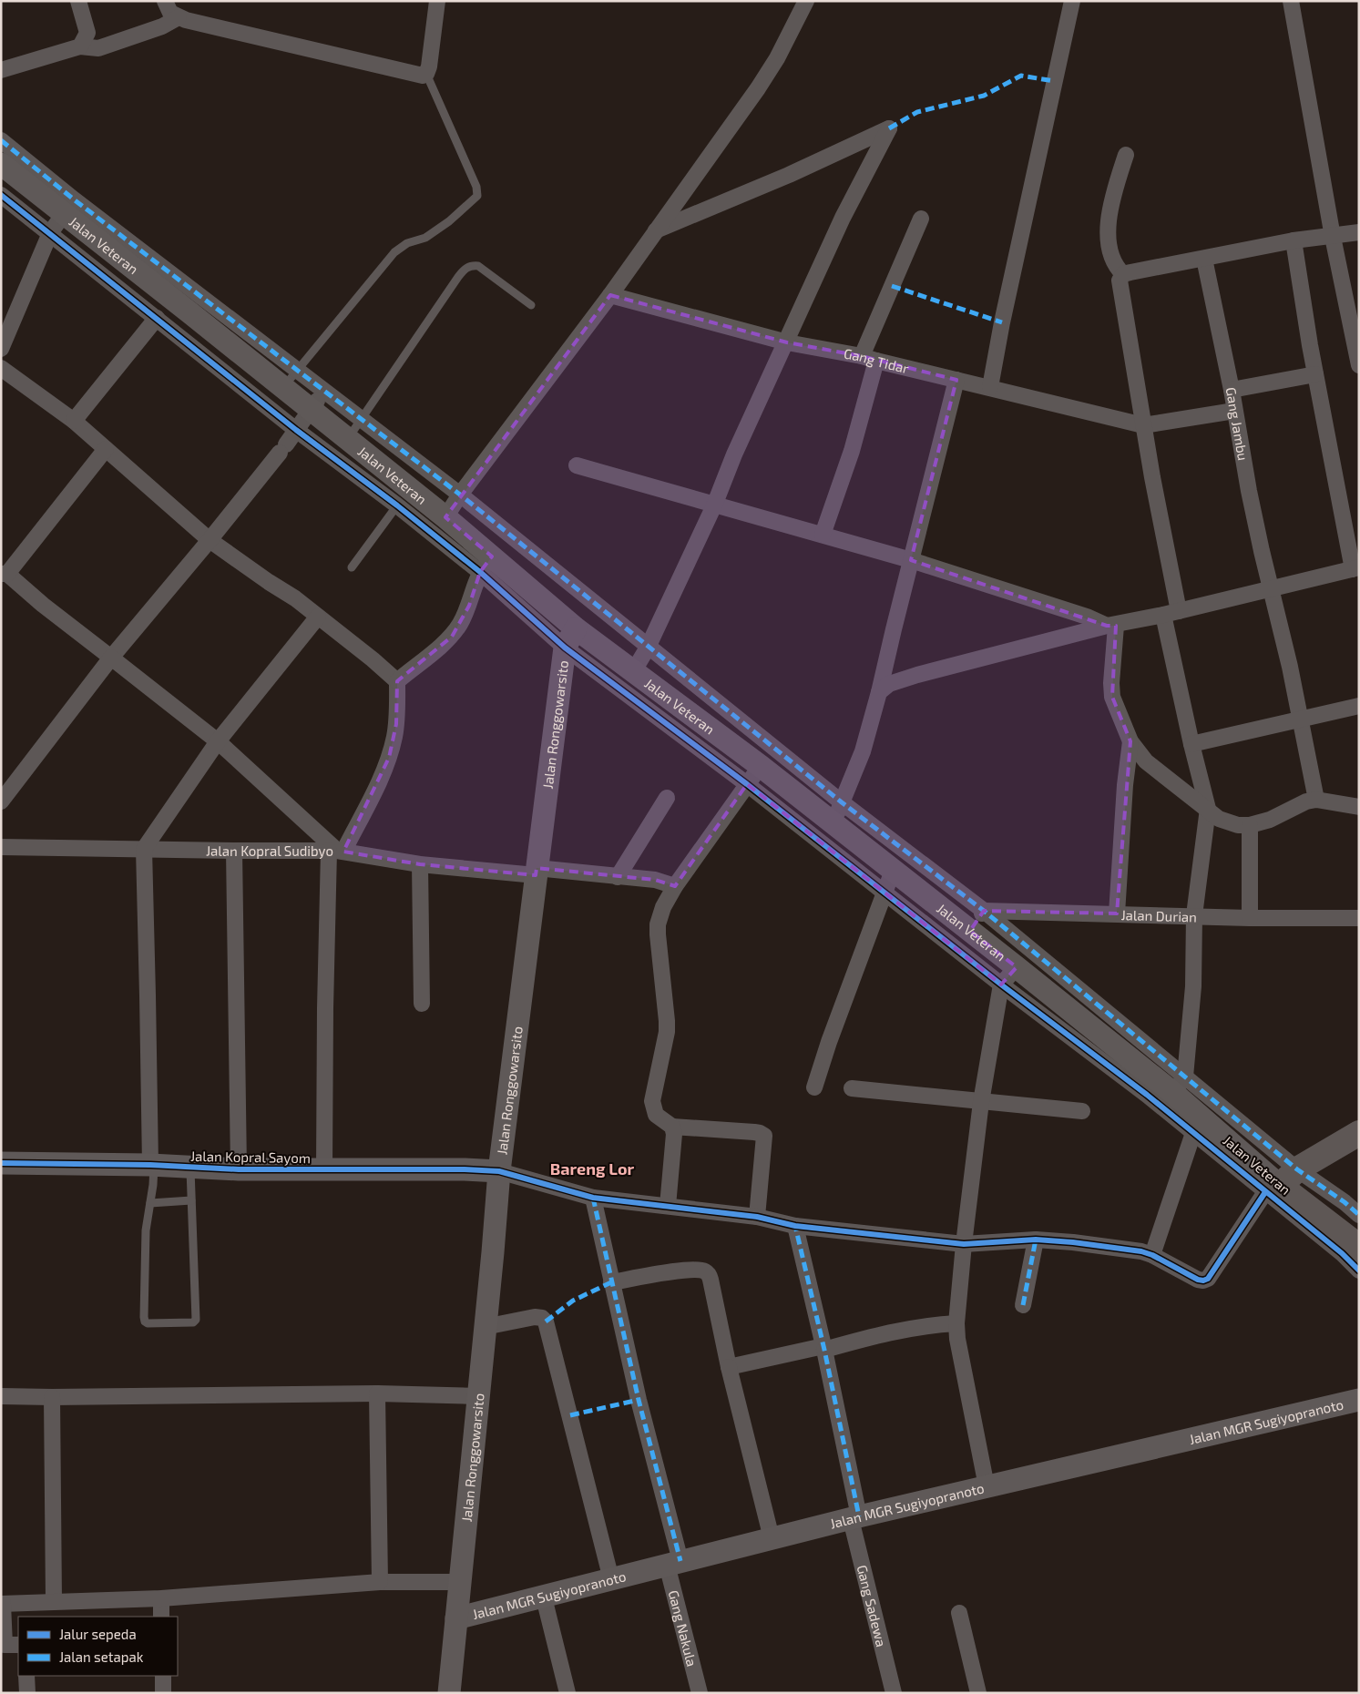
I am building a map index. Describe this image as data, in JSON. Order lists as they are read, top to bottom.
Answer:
{
  "streets": {
    "main road": ["Jalan Veteran"],
    "street": [
      "Gang Tidar",
      "Gang Jambu",
      "Jalan Ronggowarsito",
      "Jalan Kopral Sudibyo",
      "Jalan Durian",
      "Jalan Kopral Sayom",
      "Jalan MGR Sugiyopranoto",
      "Gang Sadewa",
      "Gang Nakula"
    ]
  },
  "crossings": [
    ["Jalan Veteran", "Jalan Ronggowarsito"],
    ["Jalan Ronggowarsito", "Jalan Kopral Sudibyo"],
    ["Jalan Ronggowarsito", "Jalan Kopral Sayom"],
    ["Jalan Ronggowarsito", "Jalan MGR Sugiyopranoto"],
    ["Jalan MGR Sugiyopranoto", "Gang Sadewa"],
    ["Jalan MGR Sugiyopranoto", "Gang Nakula"]
  ],
  "districts": ["Bareng Lor"],
  "legend": ["Jalur sepeda", "Jalan setapak"]
}
